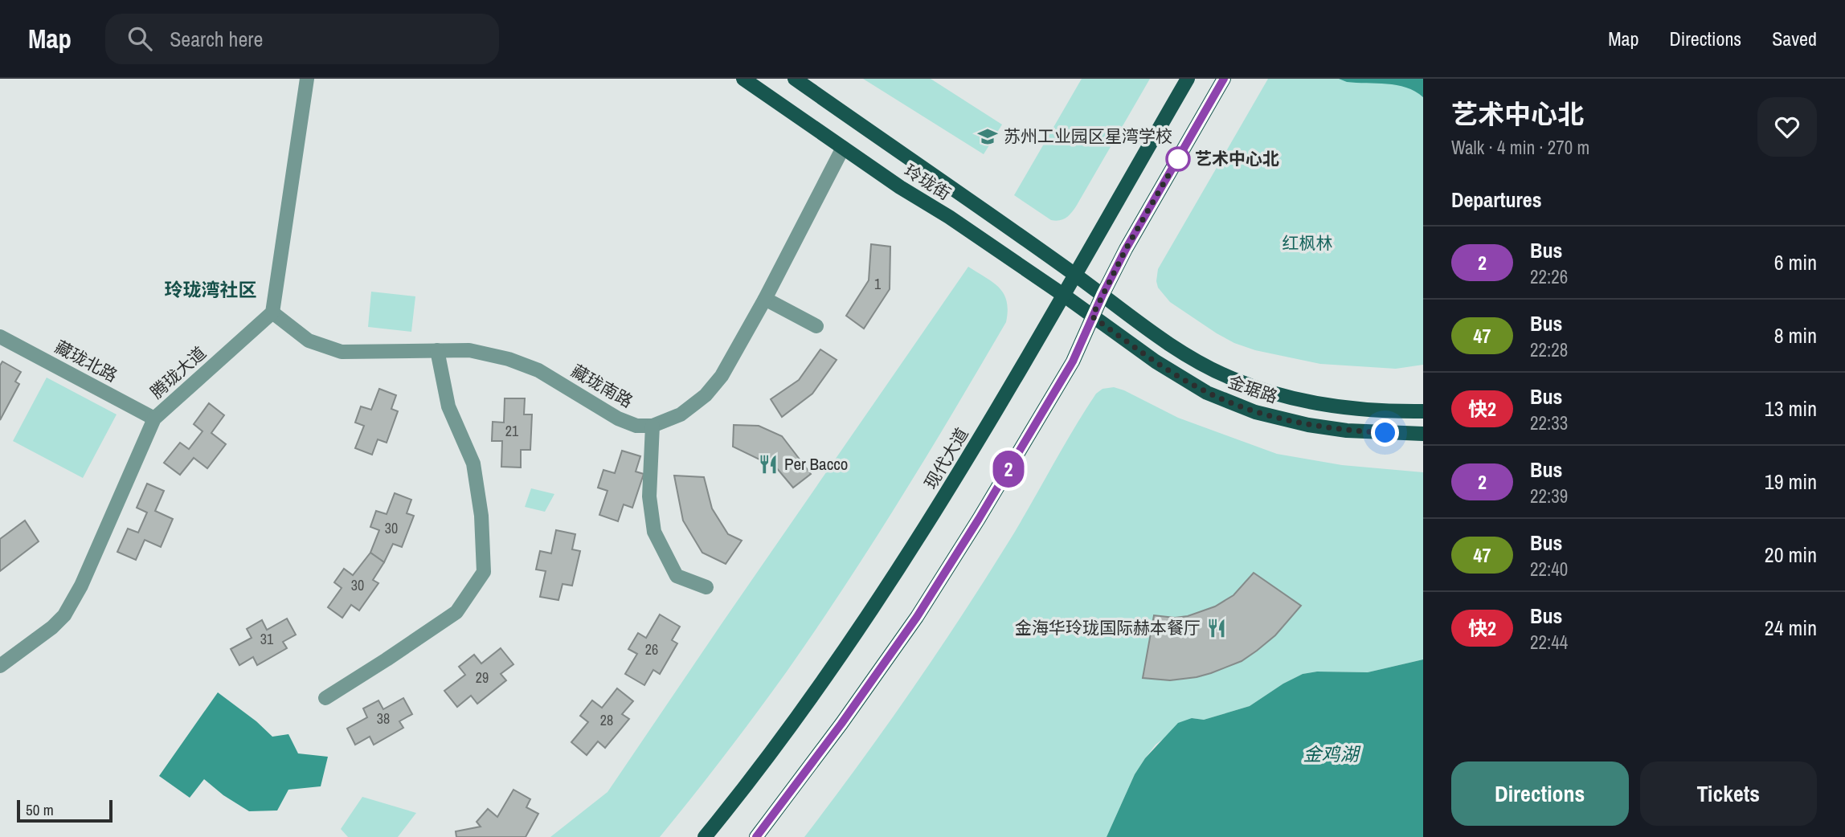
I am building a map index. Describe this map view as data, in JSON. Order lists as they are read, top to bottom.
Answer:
{
  "streets": {
    "main road": ["玲珑街", "金琚路", "现代大道"],
    "street": ["藏珑北路", "腾珑大道", "藏珑南路"]
  },
  "crossings": [
    ["玲珑街", "金琚路"],
    ["玲珑街", "现代大道"],
    ["藏珑北路", "腾珑大道"],
    ["腾珑大道", "藏珑南路"]
  ],
  "districts": ["玲珑湾社区"],
  "water": ["金鸡湖"],
  "parks": ["红枫林"],
  "places": {
    "school or university": ["苏州工业园区星湾学校"],
    "other": ["艺术中心北"],
    "restaurant": ["Per Bacco", "金海华玲珑国际赫本餐厅"]
  },
  "lines": ["bus line 2"],
  "house_numbers": [
    "1",
    "21",
    "30",
    "30",
    "31",
    "26",
    "29",
    "38",
    "28"
  ],
  "scale_bar": "50 m",
  "page": {
    "header": "Map",
    "search": "Search here",
    "nav": ["Map", "Directions", "Saved"],
    "on_map": "2",
    "heading": [
      ["艺术中心北", "Walk · 4 min · 270 m"],
      "Departures"
    ],
    "list": [
      {
        "mark": "2",
        "name": "Bus",
        "note": "22:26",
        "value": "6 min"
      },
      {
        "mark": "47",
        "name": "Bus",
        "note": "22:28",
        "value": "8 min"
      },
      {
        "mark": "快2",
        "name": "Bus",
        "note": "22:33",
        "value": "13 min"
      },
      {
        "mark": "2",
        "name": "Bus",
        "note": "22:39",
        "value": "19 min"
      },
      {
        "mark": "47",
        "name": "Bus",
        "note": "22:40",
        "value": "20 min"
      },
      {
        "mark": "快2",
        "name": "Bus",
        "note": "22:44",
        "value": "24 min"
      }
    ],
    "buttons": ["Directions", "Tickets"],
    "scale": "50 m"
  }
}
